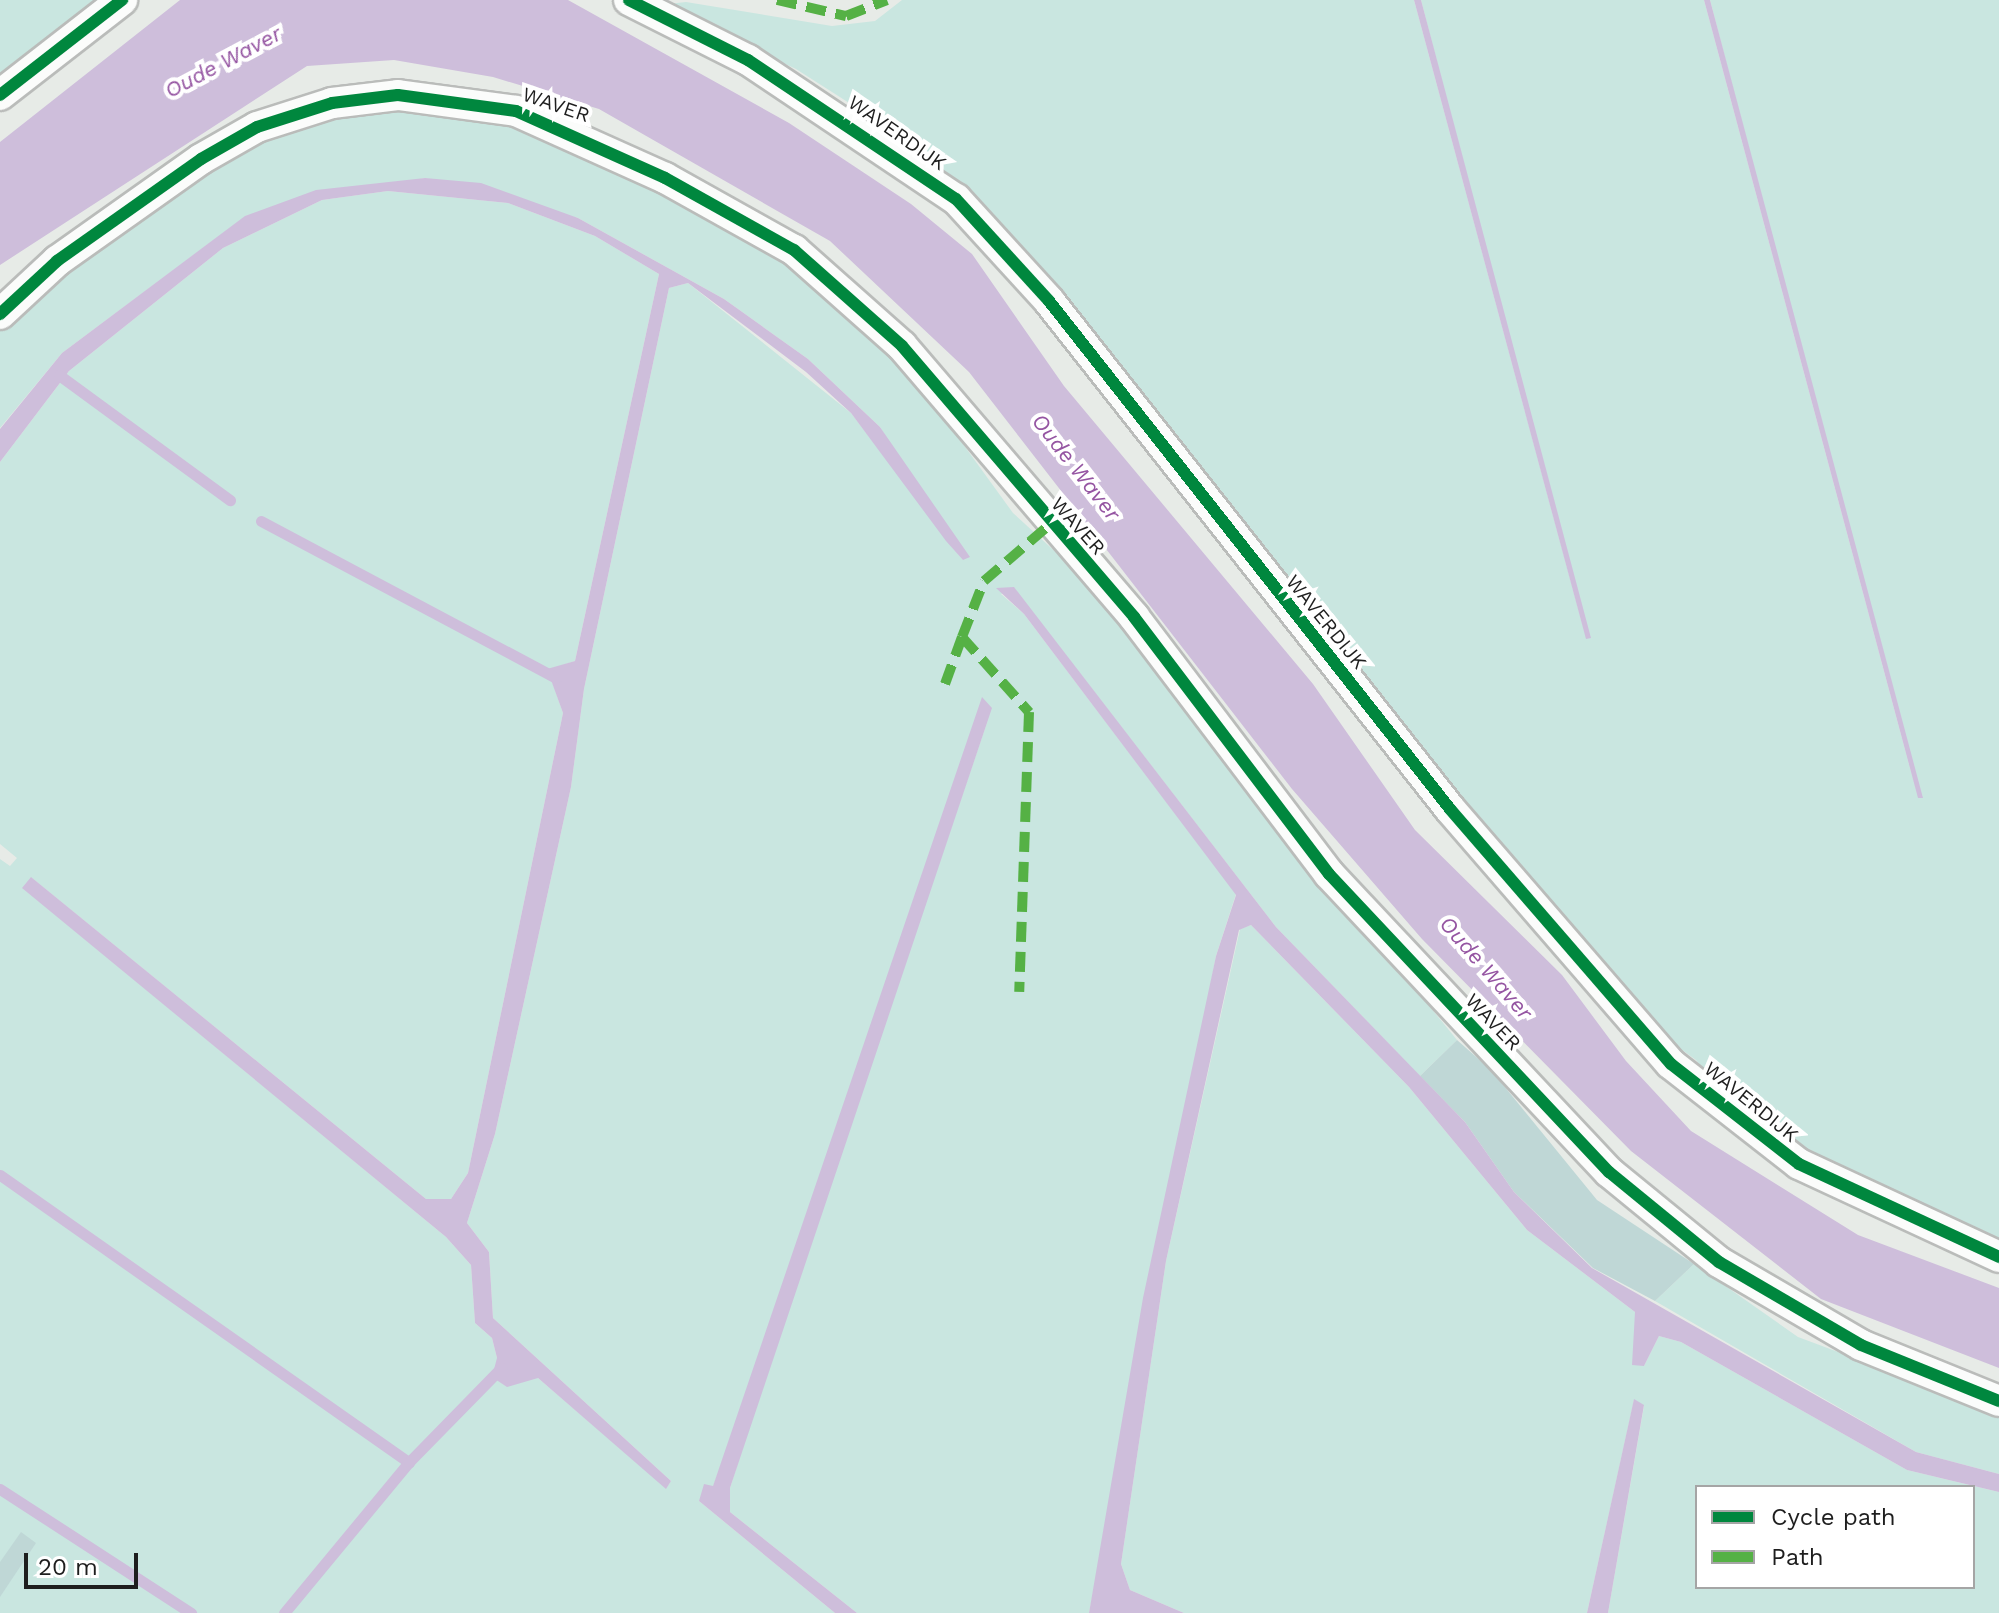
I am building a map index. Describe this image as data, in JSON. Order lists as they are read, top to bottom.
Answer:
{
  "streets": {
    "street": ["WAVER", "WAVERDIJK"]
  },
  "water": ["Oude Waver"],
  "legend": ["Cycle path", "Path"],
  "scale_bar": "20 m"
}
